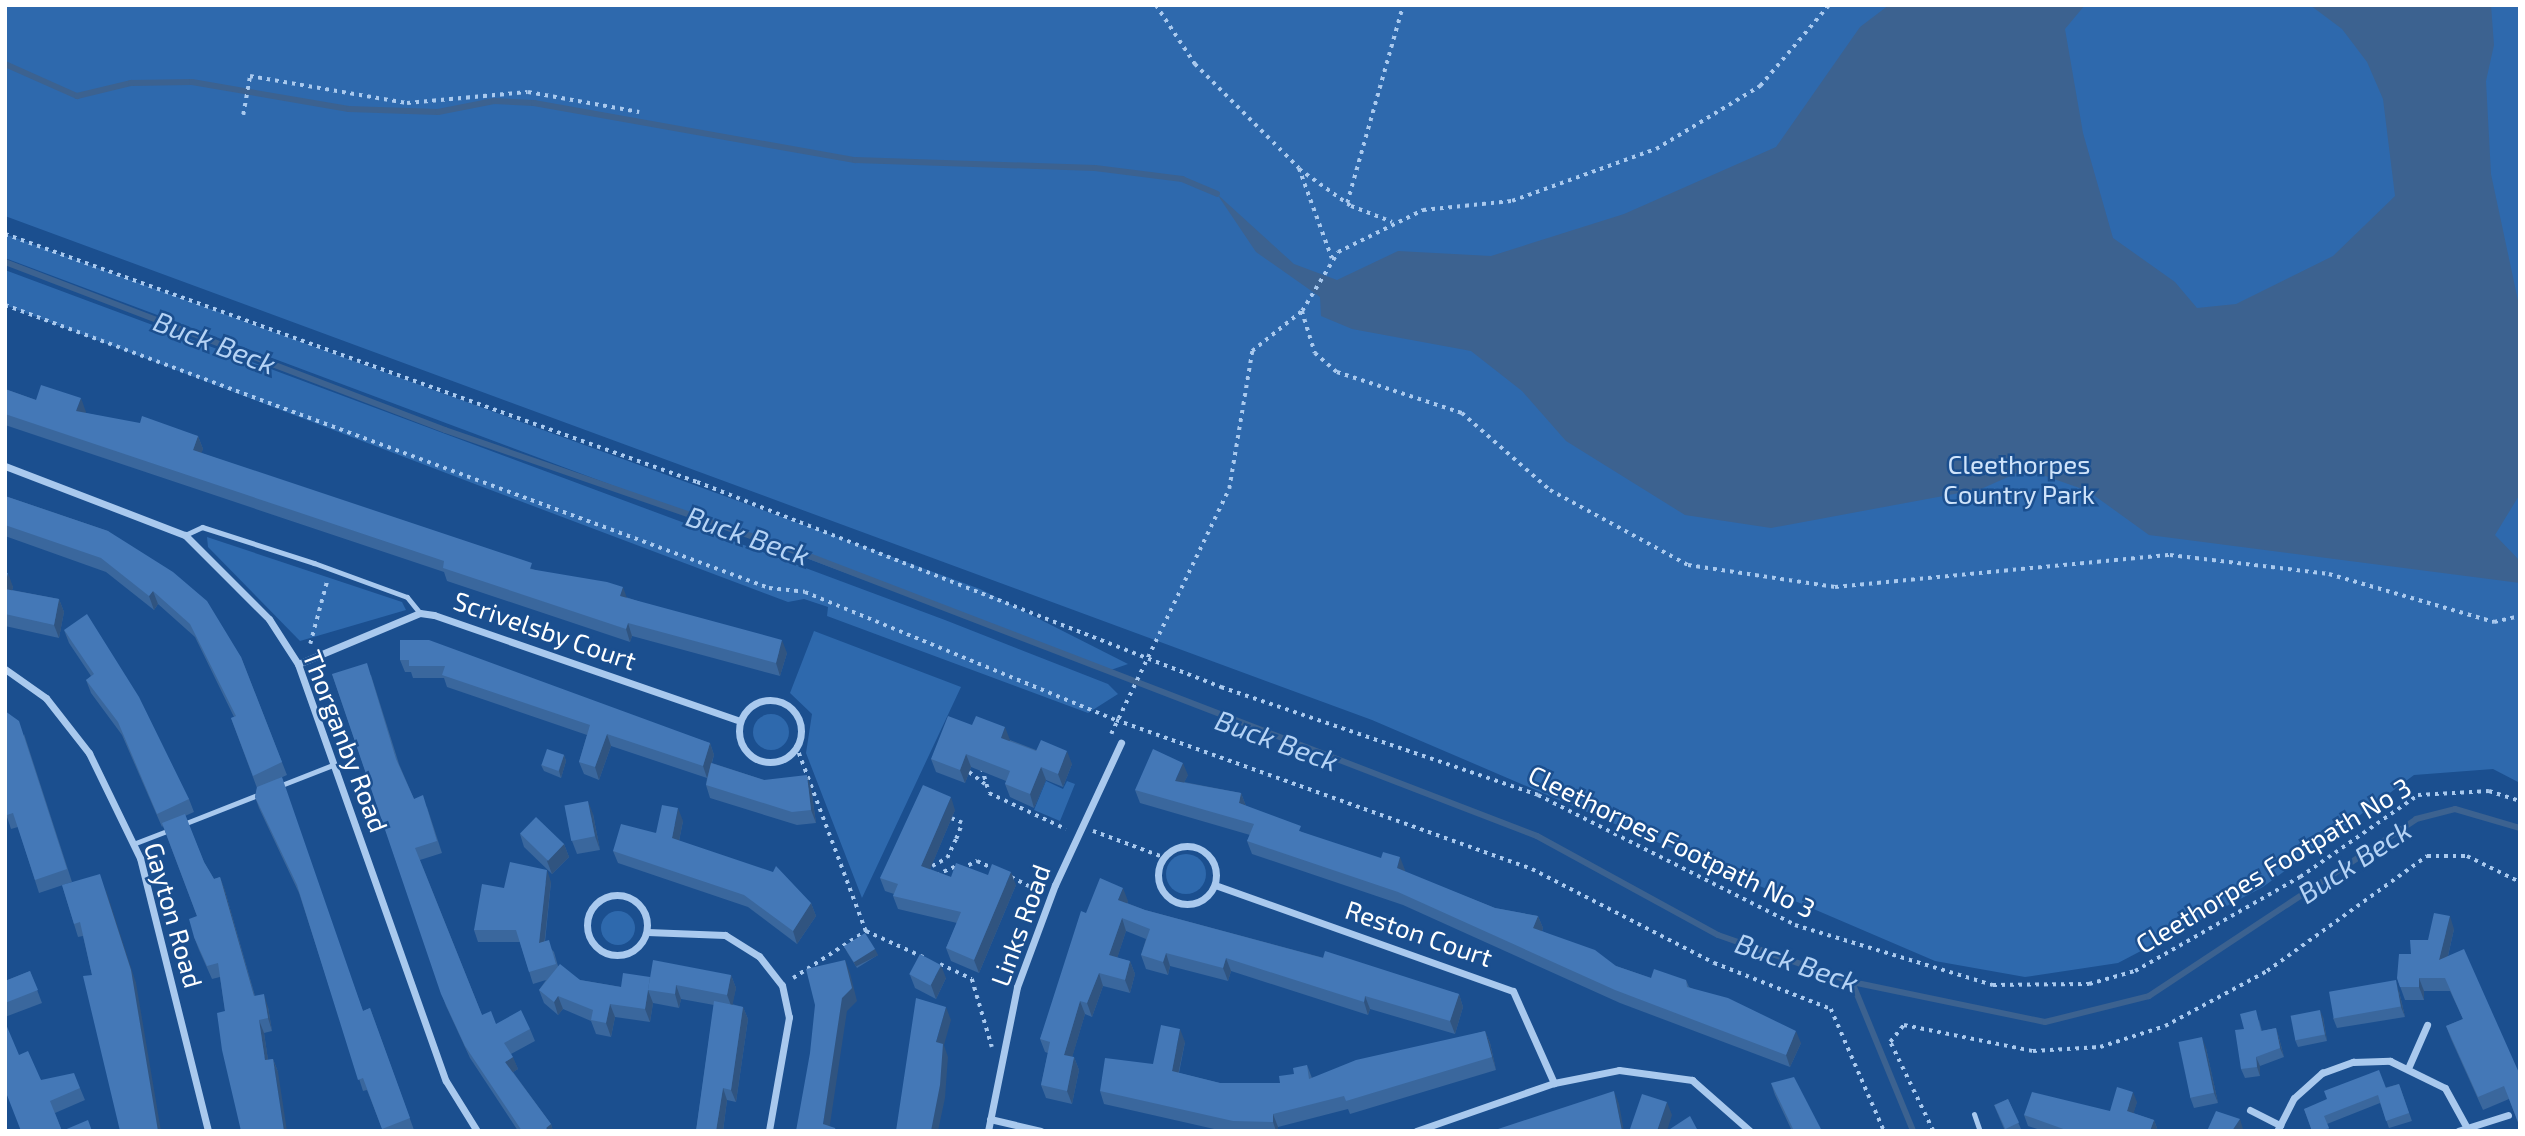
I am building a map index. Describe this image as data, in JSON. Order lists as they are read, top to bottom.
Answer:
{
  "streets": {
    "street": [
      "Scrivelsby Court",
      "Thorganby Road",
      "Gayton Road",
      "Links Road",
      "Reston Court"
    ],
    "path": ["Cleethorpes Footpath No 3"]
  },
  "crossings": [
    ["Scrivelsby Court", "Thorganby Road"]
  ],
  "water": ["Buck Beck"],
  "parks": ["Cleethorpes Country Park"]
}
